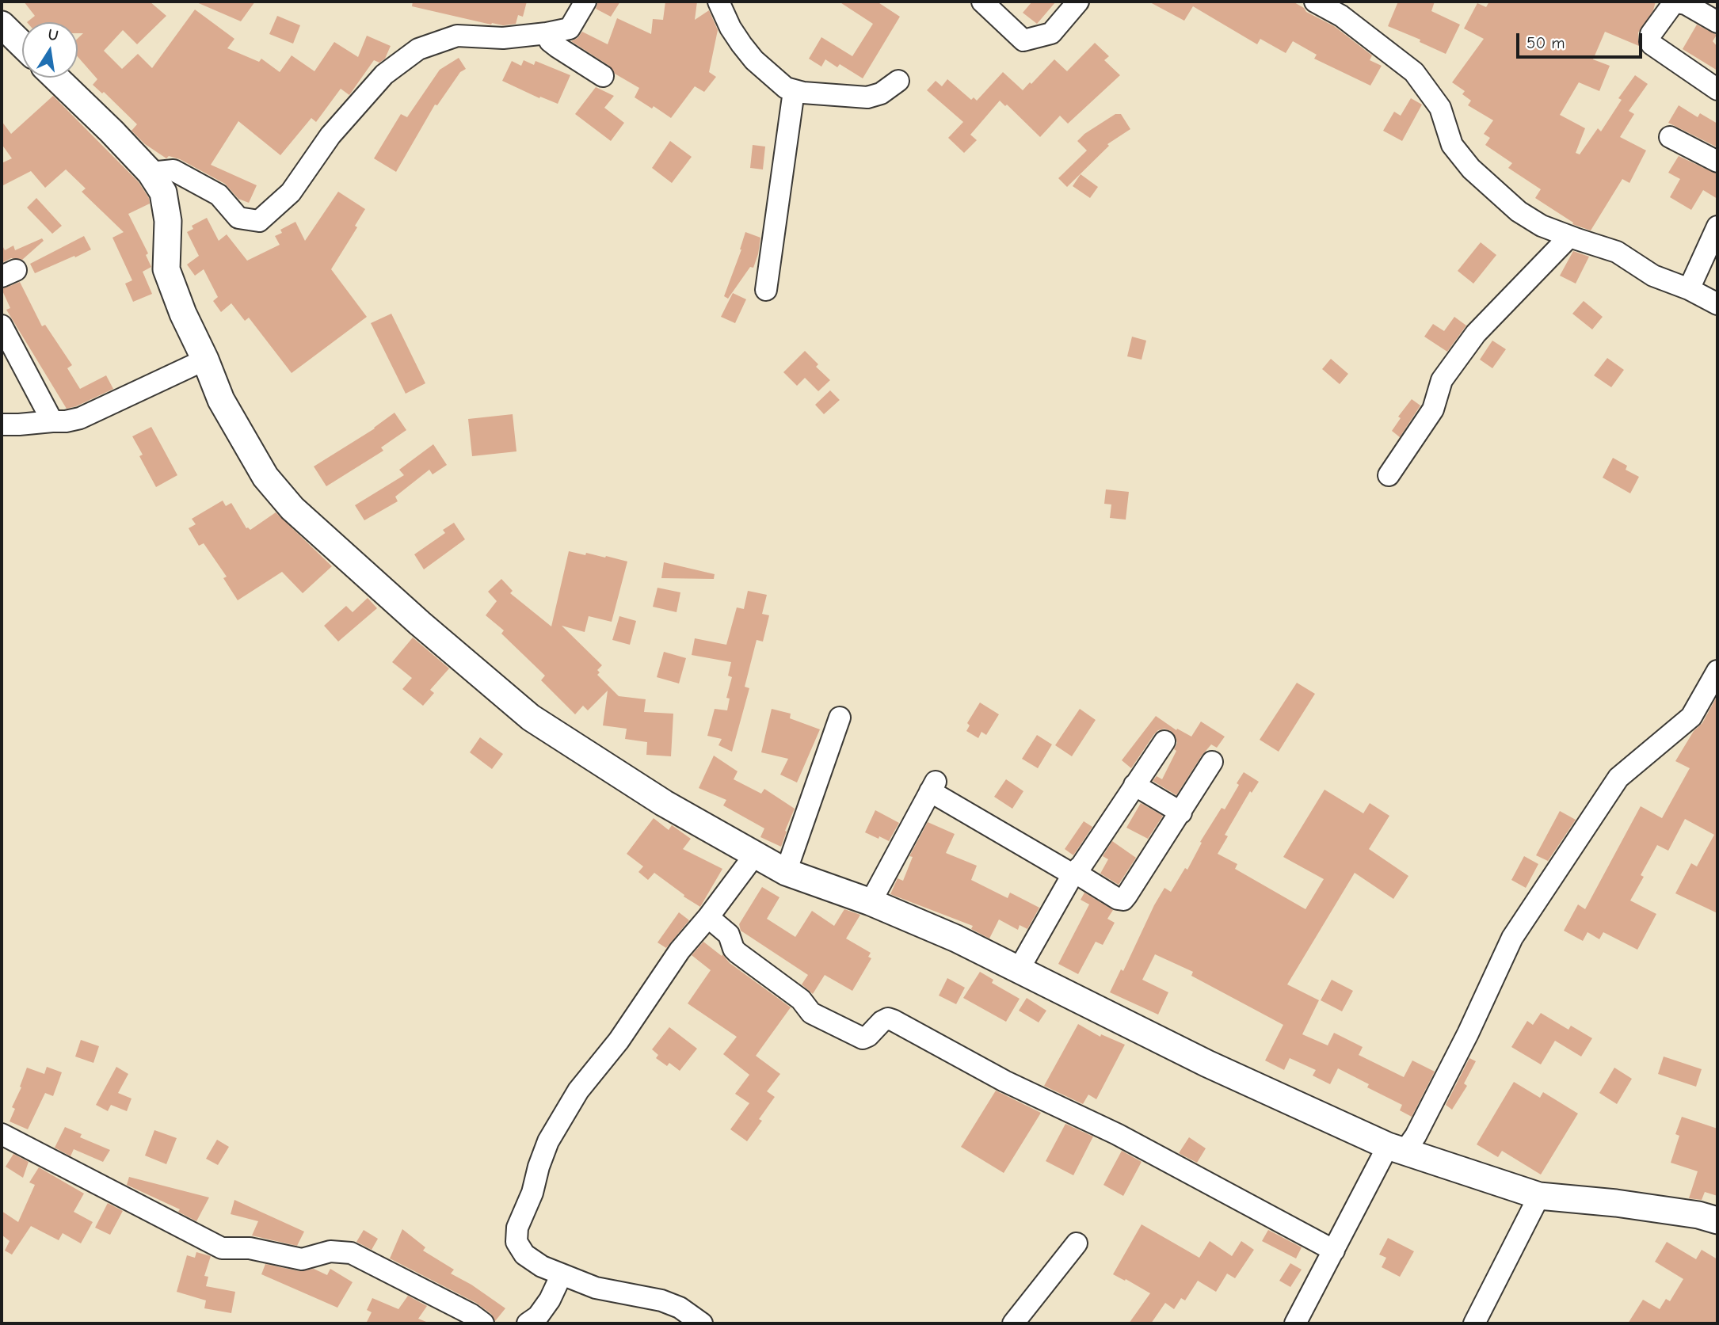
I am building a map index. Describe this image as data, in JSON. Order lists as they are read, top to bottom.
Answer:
{
  "scale_bar": "50 m",
  "north": "top"
}
